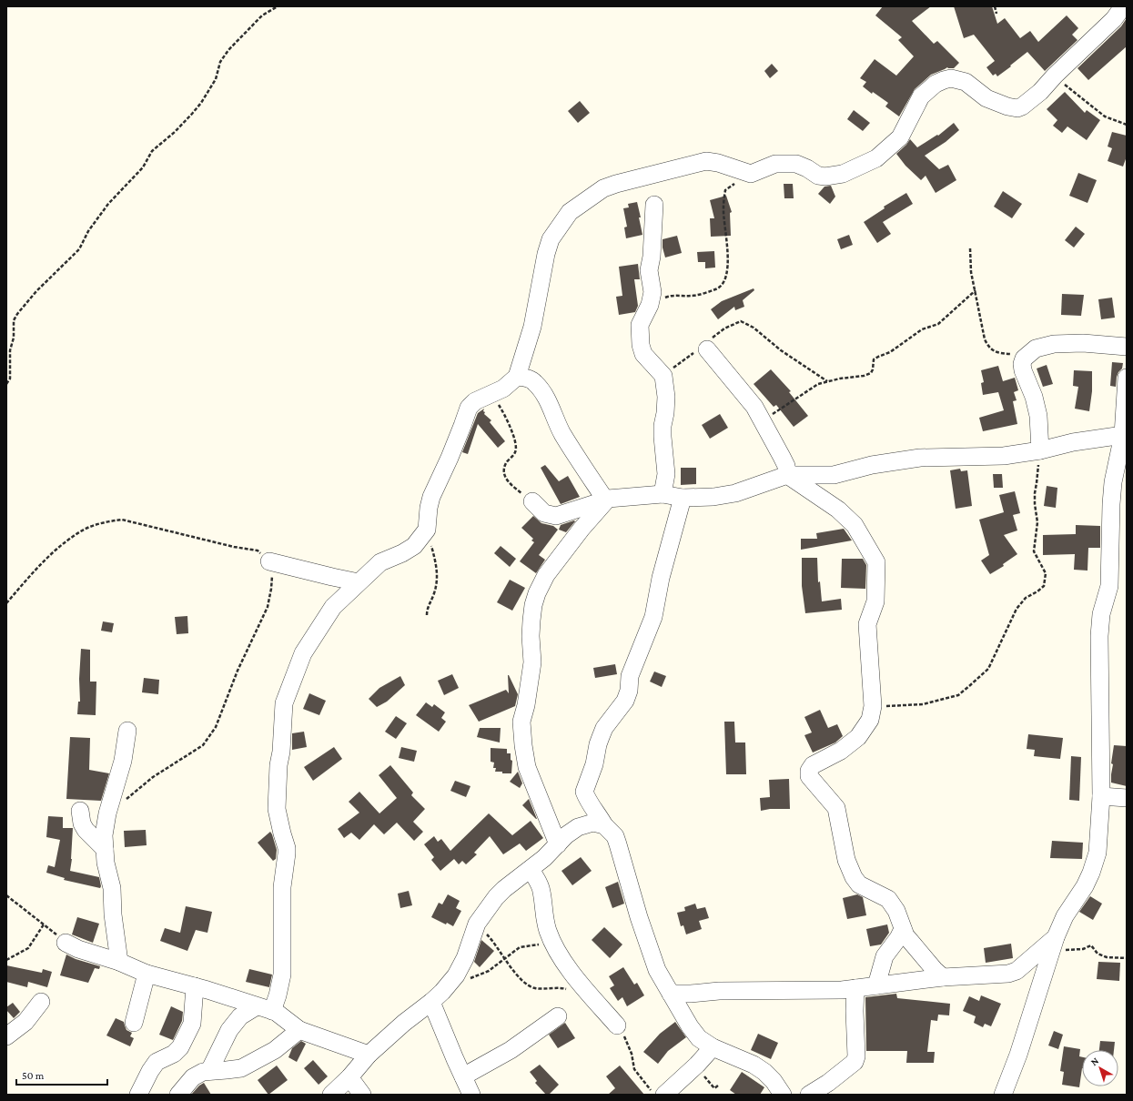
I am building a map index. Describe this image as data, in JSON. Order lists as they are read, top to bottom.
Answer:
{
  "scale_bar": "50 m",
  "north": "top left"
}
